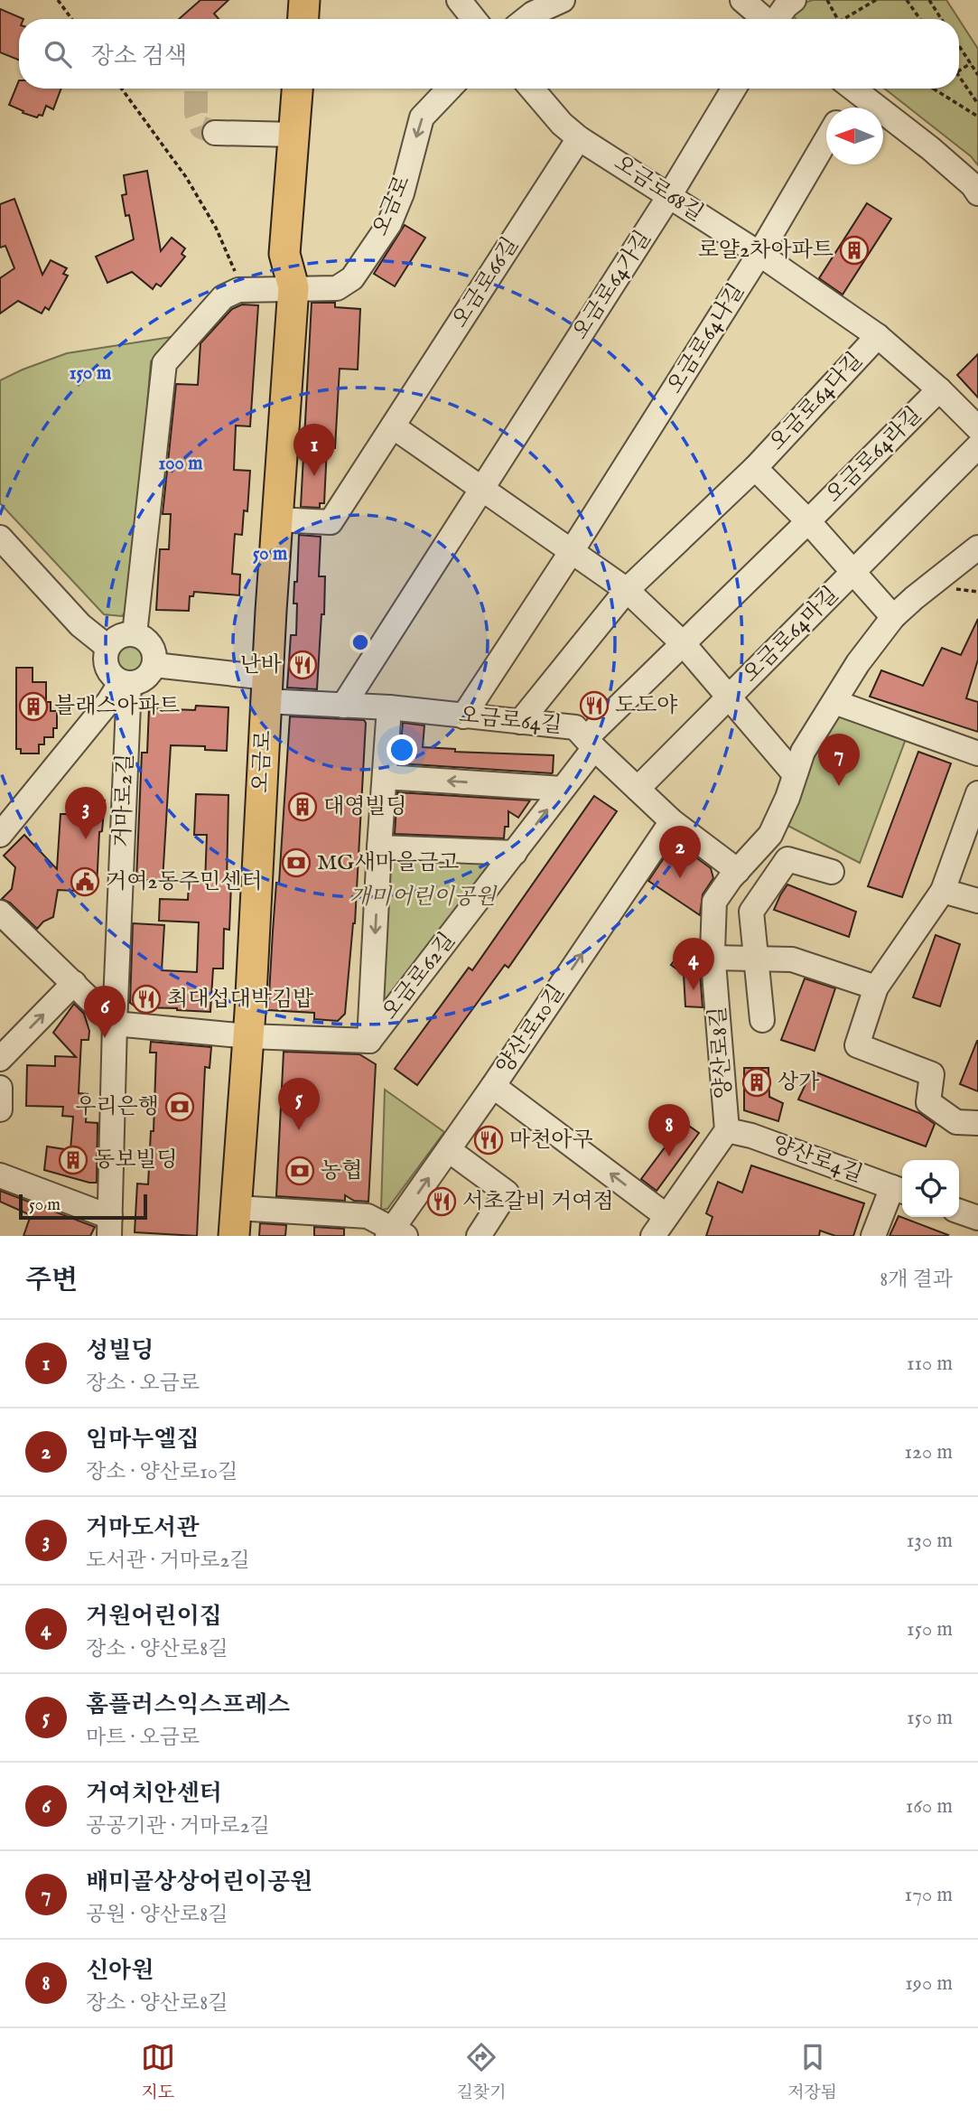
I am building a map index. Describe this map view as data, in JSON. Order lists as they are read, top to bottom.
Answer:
{
  "streets": {
    "main road": ["오금로"],
    "street": [
      "오금로68길",
      "오금로66길",
      "오금로64가길",
      "오금로64나길",
      "오금로64다길",
      "오금로64라길",
      "오금로64마길",
      "오금로64길",
      "거마로2길",
      "오금로62길",
      "양산로10길",
      "양산로8길",
      "양산로4길"
    ]
  },
  "crossings": [
    ["오금로68길", "오금로66길"],
    ["오금로68길", "오금로64가길"],
    ["오금로68길", "오금로64나길"],
    ["오금로68길", "오금로64다길"],
    ["오금로68길", "오금로64라길"],
    ["오금로", "오금로66길"],
    ["오금로", "오금로64길"],
    ["오금로", "오금로62길"],
    ["오금로64가길", "오금로64길"],
    ["오금로64나길", "오금로64길"],
    ["오금로64다길", "오금로64라길"],
    ["오금로64다길", "오금로64길"],
    ["오금로64라길", "오금로64마길"],
    ["오금로64라길", "오금로64길"],
    ["오금로64라길", "오금로62길"],
    ["오금로64마길", "오금로64길"],
    ["오금로64마길", "양산로8길"],
    ["오금로64길", "거마로2길"],
    ["오금로64길", "오금로62길"],
    ["오금로64길", "양산로10길"],
    ["오금로64길", "양산로8길"],
    ["거마로2길", "오금로62길"],
    ["양산로8길", "양산로4길"]
  ],
  "one_way": ["양산로10길"],
  "parks": ["개미어린이공원"],
  "places": {
    "building": [
      "로얄2차아파트",
      "블래스아파트",
      "대영빌딩",
      "상가",
      "동보빌딩"
    ],
    "restaurant": [
      "난바",
      "도도야",
      "최대섭대박김밥",
      "마천아구",
      "서초갈비 거여점"
    ],
    "bank": ["MG새마을금고", "우리은행", "농협"],
    "public building": ["거여2동주민센터"]
  },
  "scale_bar": "50 m",
  "north": "left",
  "page": {
    "search": "장소 검색",
    "pins": [
      "1",
      "7",
      "3",
      "2",
      "4",
      "6",
      "5",
      "8"
    ],
    "scale": "50 m",
    "heading": ["주변", "8개 결과"],
    "list": [
      {
        "mark": "1",
        "name": "성빌딩",
        "note": "장소 · 오금로",
        "value": "110 m"
      },
      {
        "mark": "2",
        "name": "임마누엘집",
        "note": "장소 · 양산로10길",
        "value": "120 m"
      },
      {
        "mark": "3",
        "name": "거마도서관",
        "note": "도서관 · 거마로2길",
        "value": "130 m"
      },
      {
        "mark": "4",
        "name": "거원어린이집",
        "note": "장소 · 양산로8길",
        "value": "150 m"
      },
      {
        "mark": "5",
        "name": "홈플러스익스프레스",
        "note": "마트 · 오금로",
        "value": "150 m"
      },
      {
        "mark": "6",
        "name": "거여치안센터",
        "note": "공공기관 · 거마로2길",
        "value": "160 m"
      },
      {
        "mark": "7",
        "name": "배미골상상어린이공원",
        "note": "공원 · 양산로8길",
        "value": "170 m"
      },
      {
        "mark": "8",
        "name": "신아원",
        "note": "장소 · 양산로8길",
        "value": "190 m"
      }
    ],
    "nav": ["지도", "길찾기", "저장됨"]
  },
  "rings": ["150 m", "100 m", "50 m"]
}
